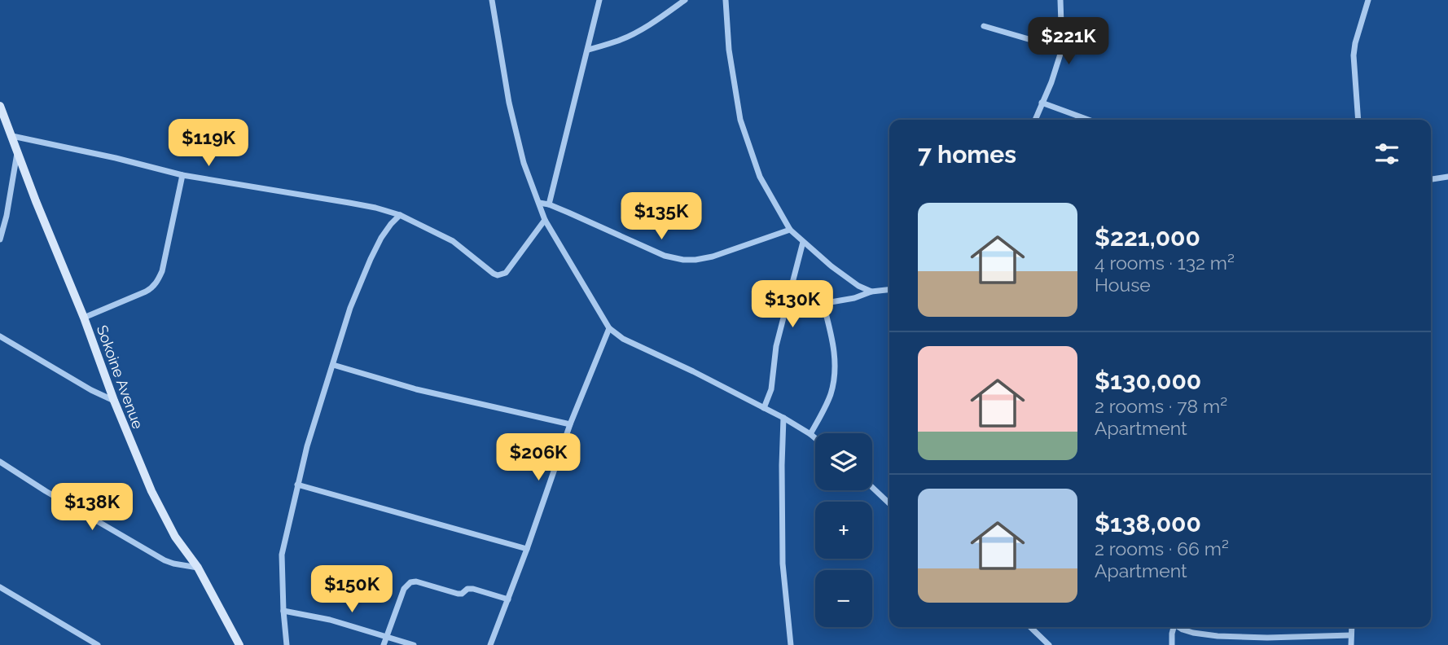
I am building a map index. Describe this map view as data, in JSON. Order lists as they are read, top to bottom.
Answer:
{
  "streets": {
    "street": ["Sokoine Avenue"]
  },
  "page": {
    "price": [
      "$221K",
      "$119K",
      "$135K",
      "$130K",
      "$206K",
      "$138K",
      "$150K"
    ],
    "heading": "7 homes",
    "list": [
      {
        "name": "$221,000",
        "note": "4 rooms · 132 m² · House"
      },
      {
        "name": "$130,000",
        "note": "2 rooms · 78 m² · Apartment"
      },
      {
        "name": "$138,000",
        "note": "2 rooms · 66 m² · Apartment"
      }
    ],
    "map_buttons": ["+", "−"]
  }
}
